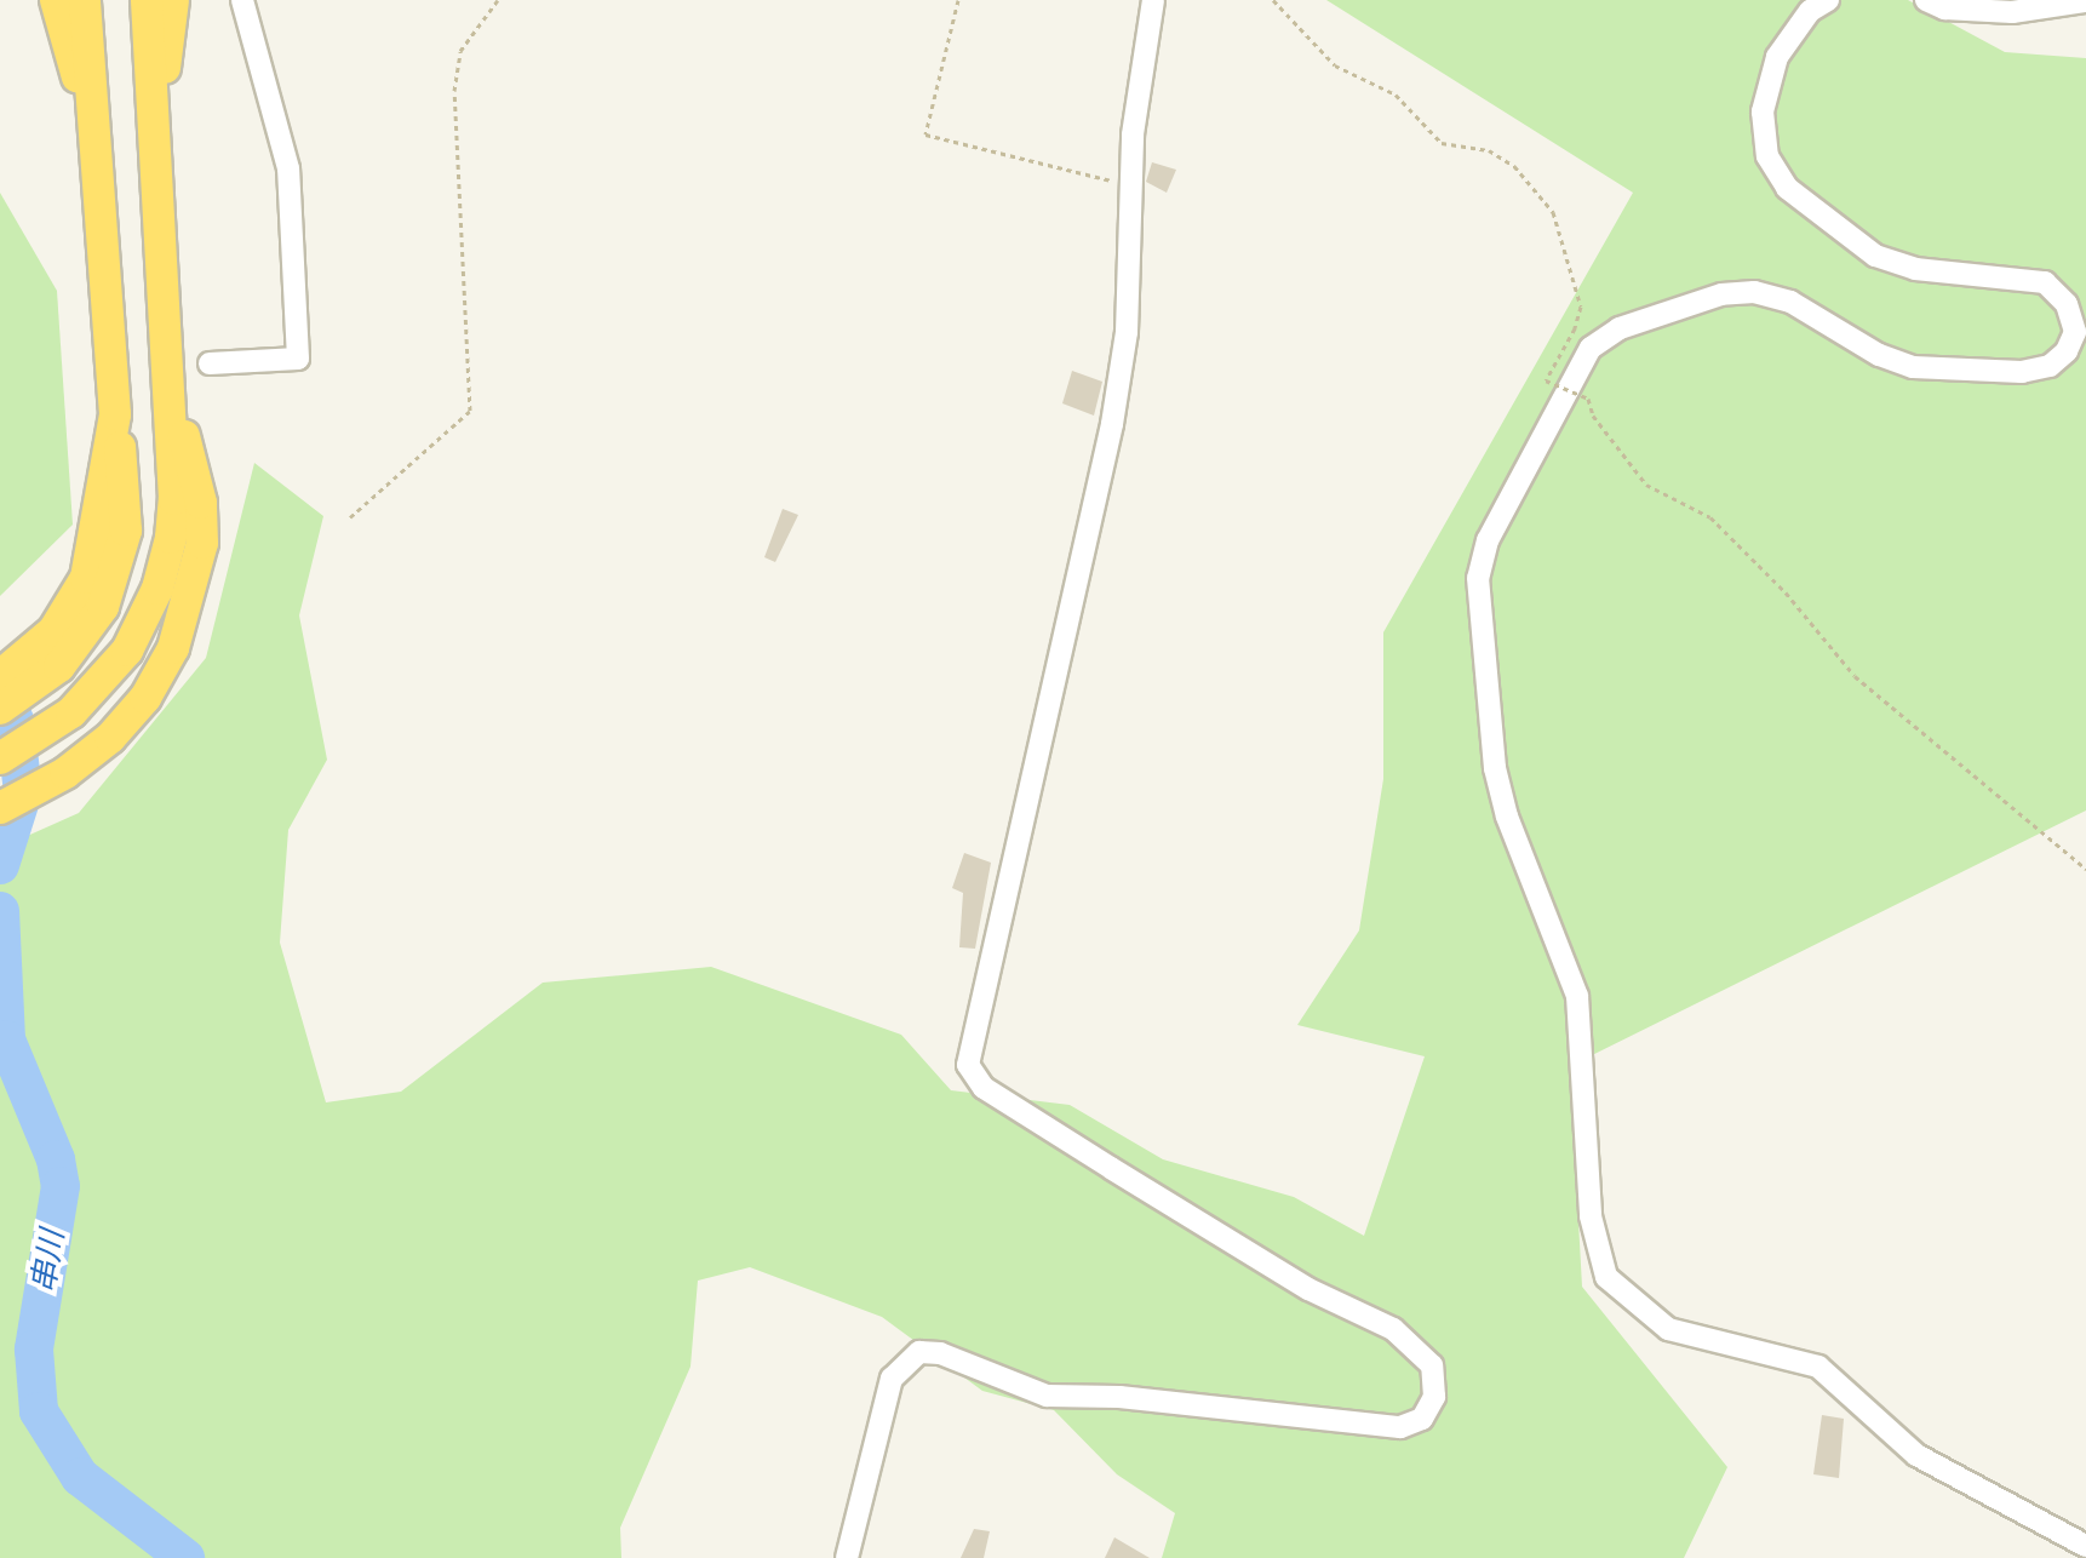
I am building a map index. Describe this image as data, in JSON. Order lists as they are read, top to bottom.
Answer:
{
  "water": ["串川"]
}
